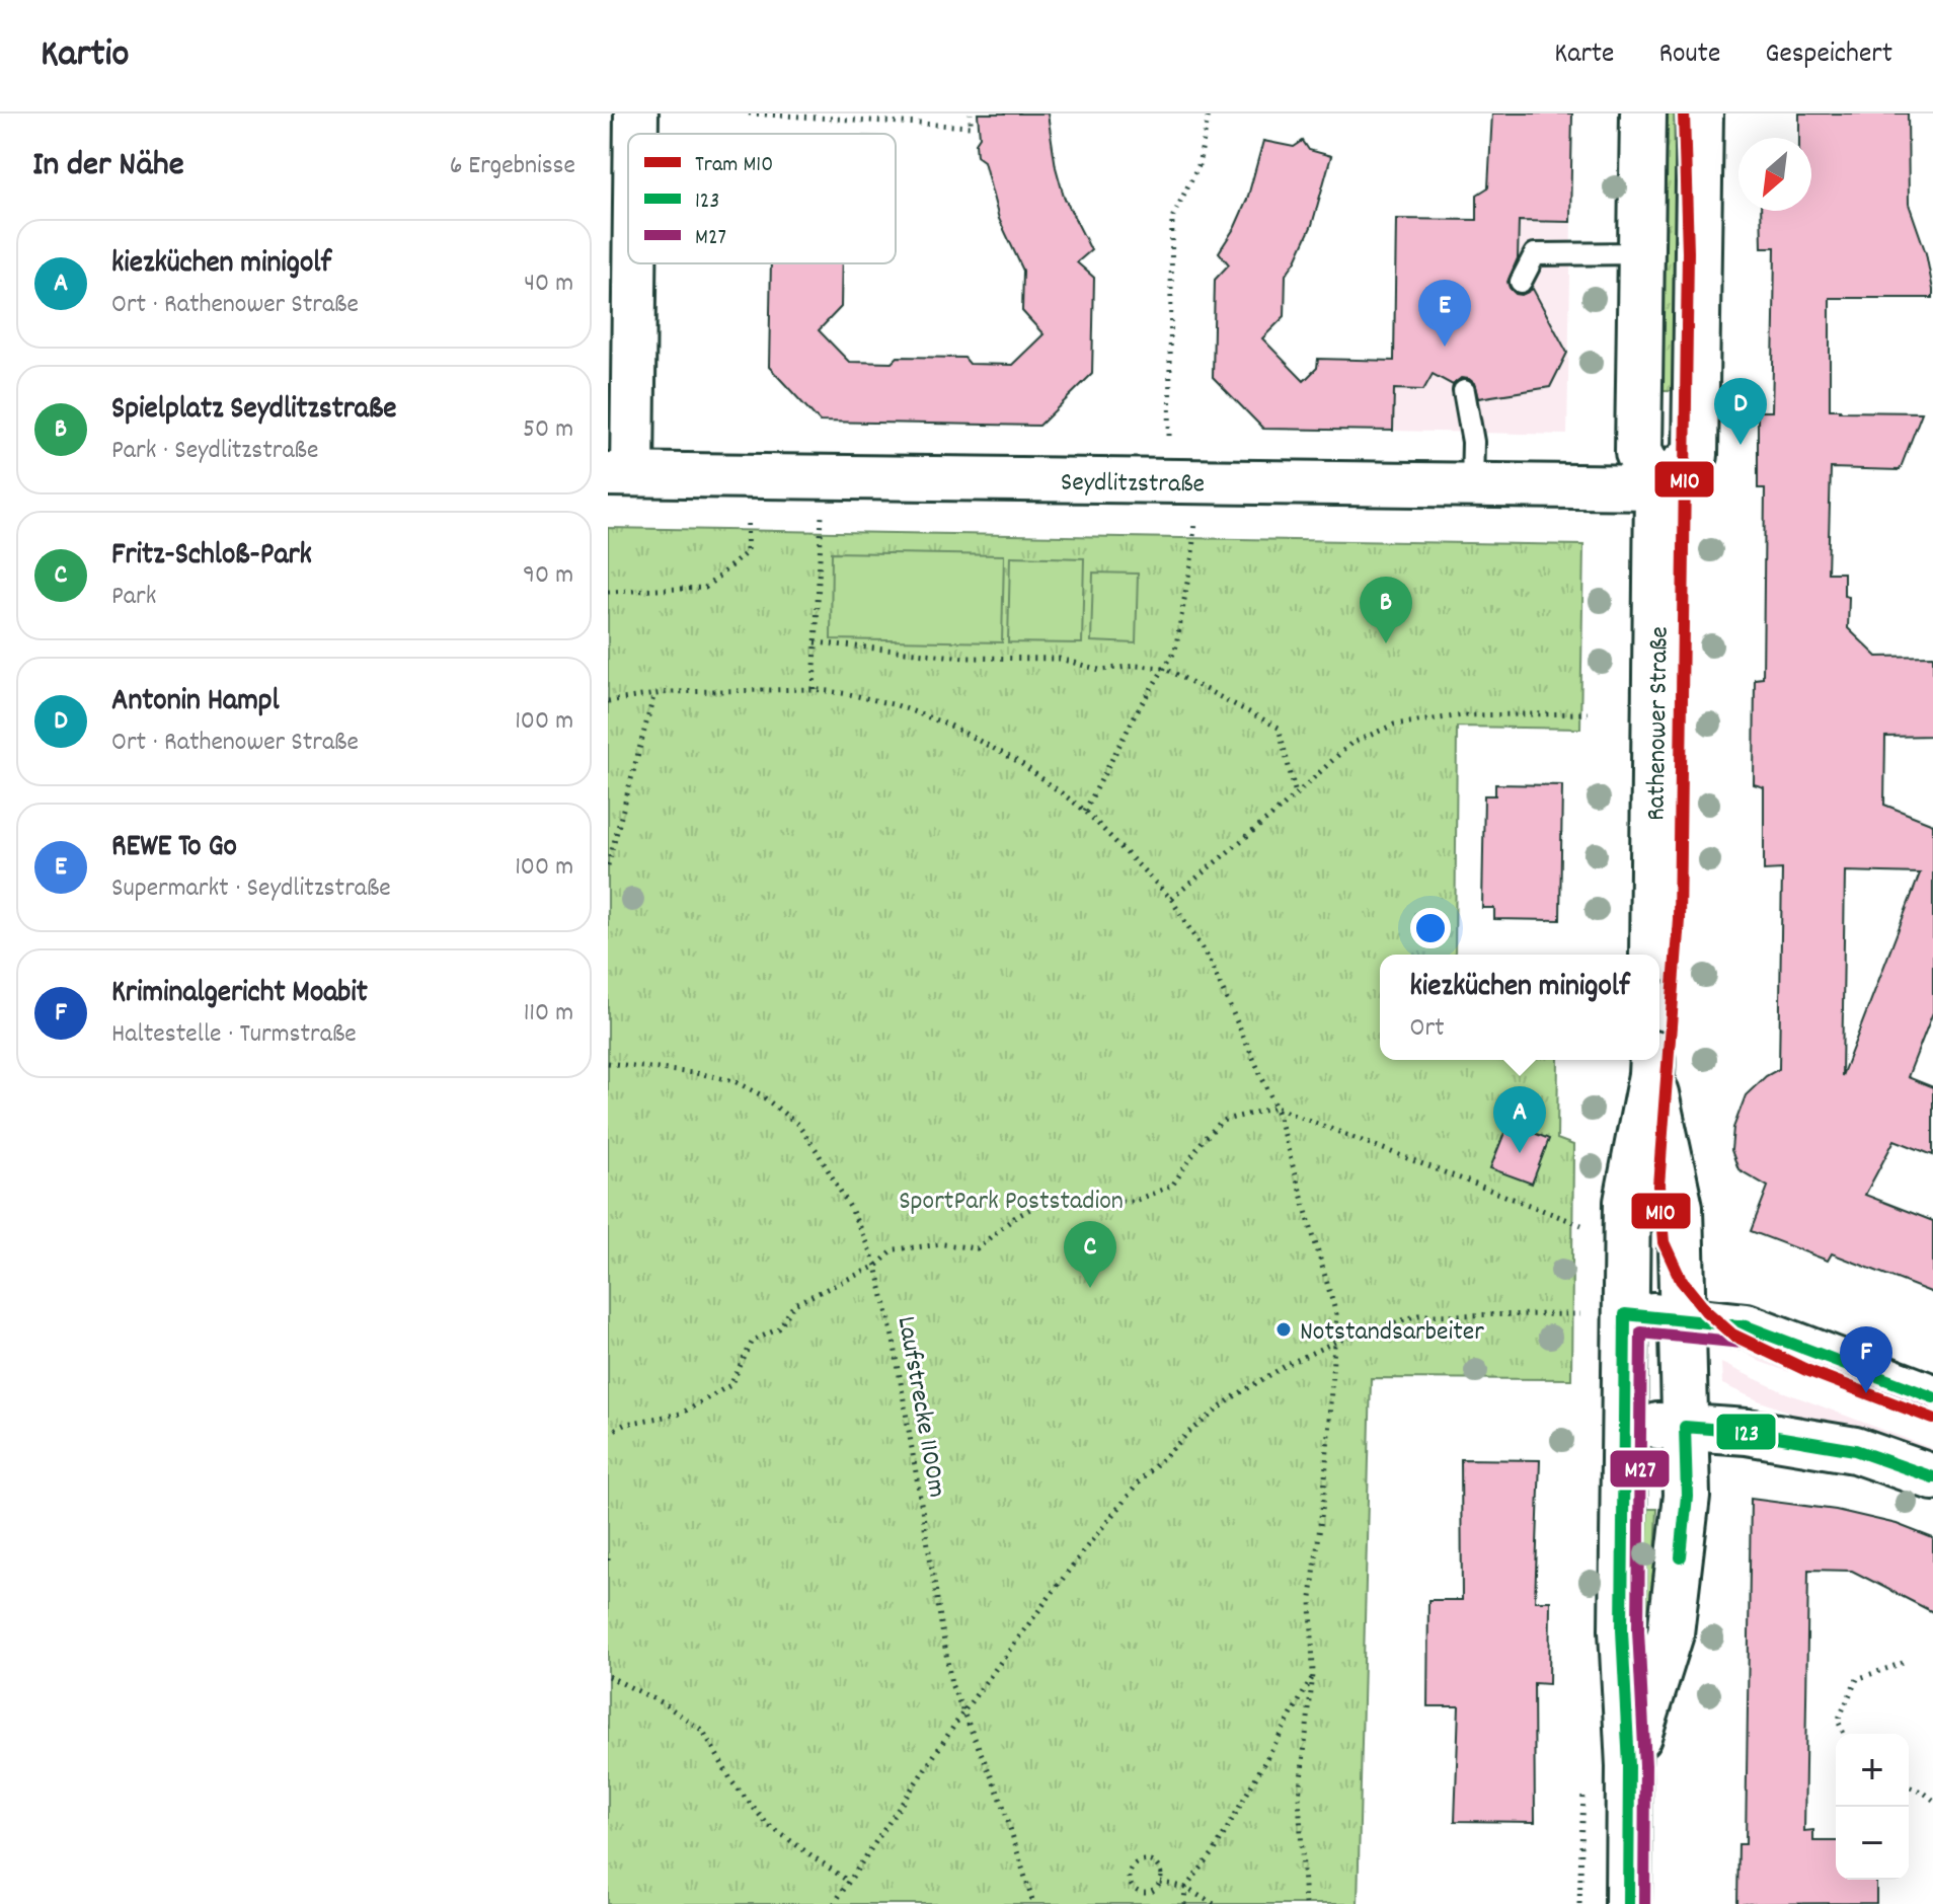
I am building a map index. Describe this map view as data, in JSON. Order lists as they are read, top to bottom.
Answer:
{
  "streets": {
    "main road": ["Rathenower Straße"],
    "street": ["Seydlitzstraße"],
    "path": ["Laufstrecke 1100m"]
  },
  "crossings": [
    ["Seydlitzstraße", "Rathenower Straße"]
  ],
  "parks": ["SportPark Poststadion"],
  "places": ["Notstandsarbeiter"],
  "lines": ["tram line M10", "transit line 123", "transit line M27"],
  "legend": ["Tram M10", "123", "M27"],
  "north": "bottom left",
  "page": {
    "header": "Kartio",
    "nav": ["Karte", "Route", "Gespeichert"],
    "heading": ["In der Nähe", "6 Ergebnisse"],
    "list": [
      {
        "mark": "A",
        "name": "kiezküchen minigolf",
        "note": "Ort · Rathenower Straße",
        "value": "40 m"
      },
      {
        "mark": "B",
        "name": "Spielplatz Seydlitzstraße",
        "note": "Park · Seydlitzstraße",
        "value": "50 m"
      },
      {
        "mark": "C",
        "name": "Fritz-Schloß-Park",
        "note": "Park",
        "value": "90 m"
      },
      {
        "mark": "D",
        "name": "Antonin Hampl",
        "note": "Ort · Rathenower Straße",
        "value": "100 m"
      },
      {
        "mark": "E",
        "name": "REWE To Go",
        "note": "Supermarkt · Seydlitzstraße",
        "value": "100 m"
      },
      {
        "mark": "F",
        "name": "Kriminalgericht Moabit",
        "note": "Haltestelle · Turmstraße",
        "value": "110 m"
      }
    ],
    "pins": [
      "E",
      "D",
      "B",
      "A",
      "C",
      "F"
    ],
    "popup": ["kiezküchen minigolf", "Ort"],
    "map_buttons": ["+", "−"]
  }
}
